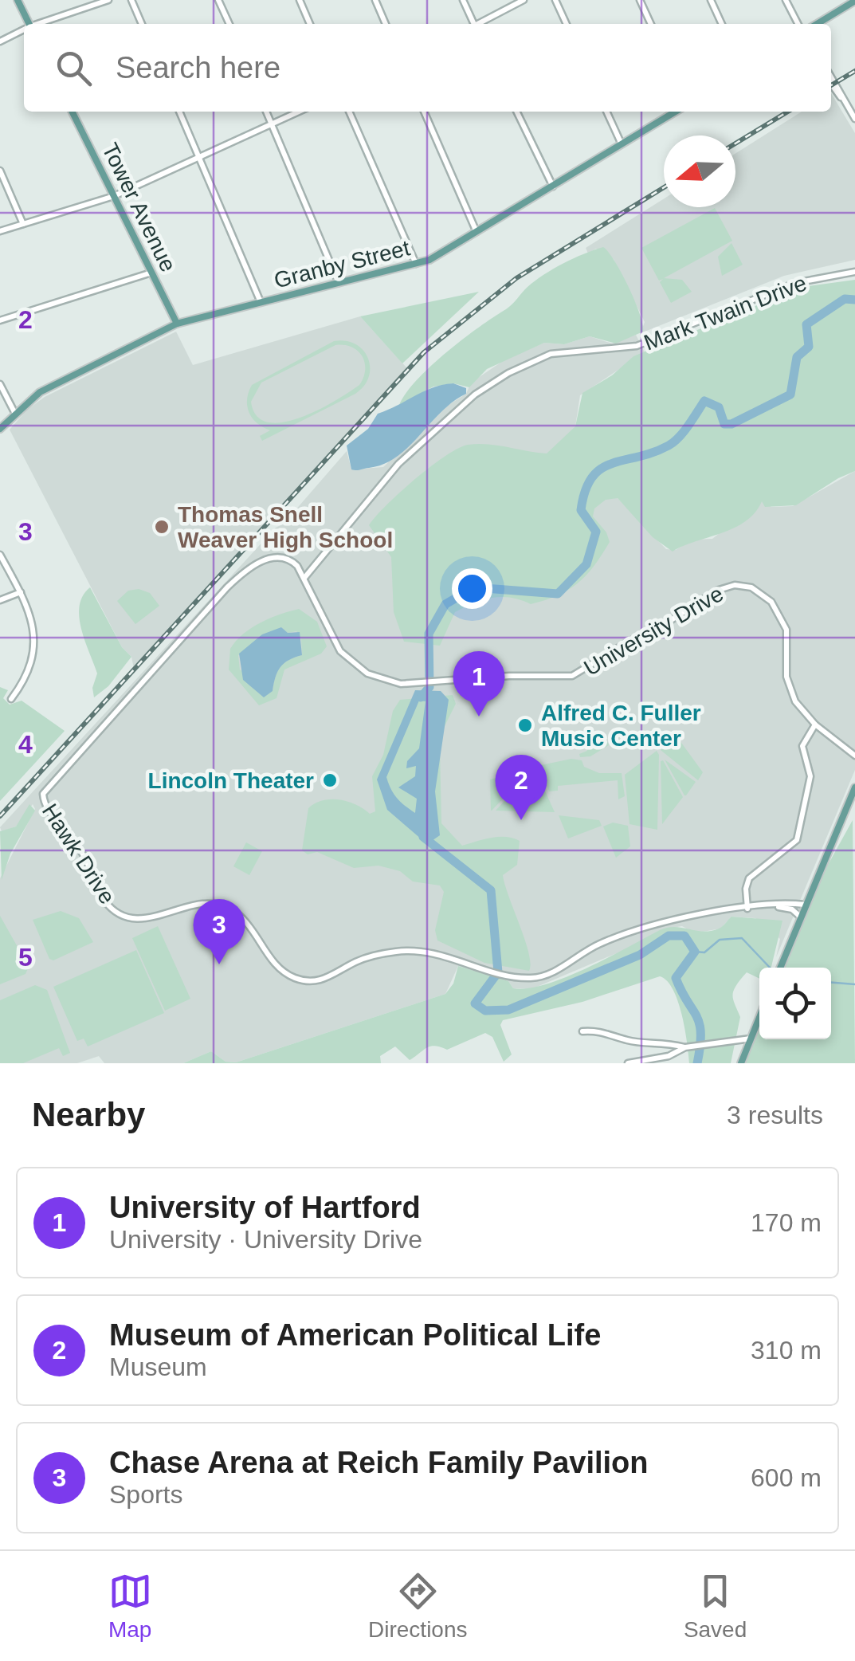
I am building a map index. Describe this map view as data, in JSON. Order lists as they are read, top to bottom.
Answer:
{
  "streets": {
    "main road": ["Tower Avenue", "Granby Street"],
    "street": ["Mark Twain Drive", "University Drive", "Hawk Drive"]
  },
  "crossings": [
    ["Tower Avenue", "Granby Street"],
    ["Mark Twain Drive", "University Drive"],
    ["Mark Twain Drive", "Hawk Drive"],
    ["University Drive", "Hawk Drive"]
  ],
  "places": ["Thomas Snell Weaver High School", "Alfred C. Fuller Music Center", "Lincoln Theater"],
  "north": "left",
  "page": {
    "search": "Search here",
    "pins": ["1", "2", "3"],
    "heading": ["Nearby", "3 results"],
    "list": [
      {
        "mark": "1",
        "name": "University of Hartford",
        "note": "University · University Drive",
        "value": "170 m"
      },
      {
        "mark": "2",
        "name": "Museum of American Political Life",
        "note": "Museum",
        "value": "310 m"
      },
      {
        "mark": "3",
        "name": "Chase Arena at Reich Family Pavilion",
        "note": "Sports",
        "value": "600 m"
      }
    ],
    "nav": ["Map", "Directions", "Saved"]
  },
  "grid": {
    "rows": [
      "2",
      "3",
      "4",
      "5"
    ]
  }
}
